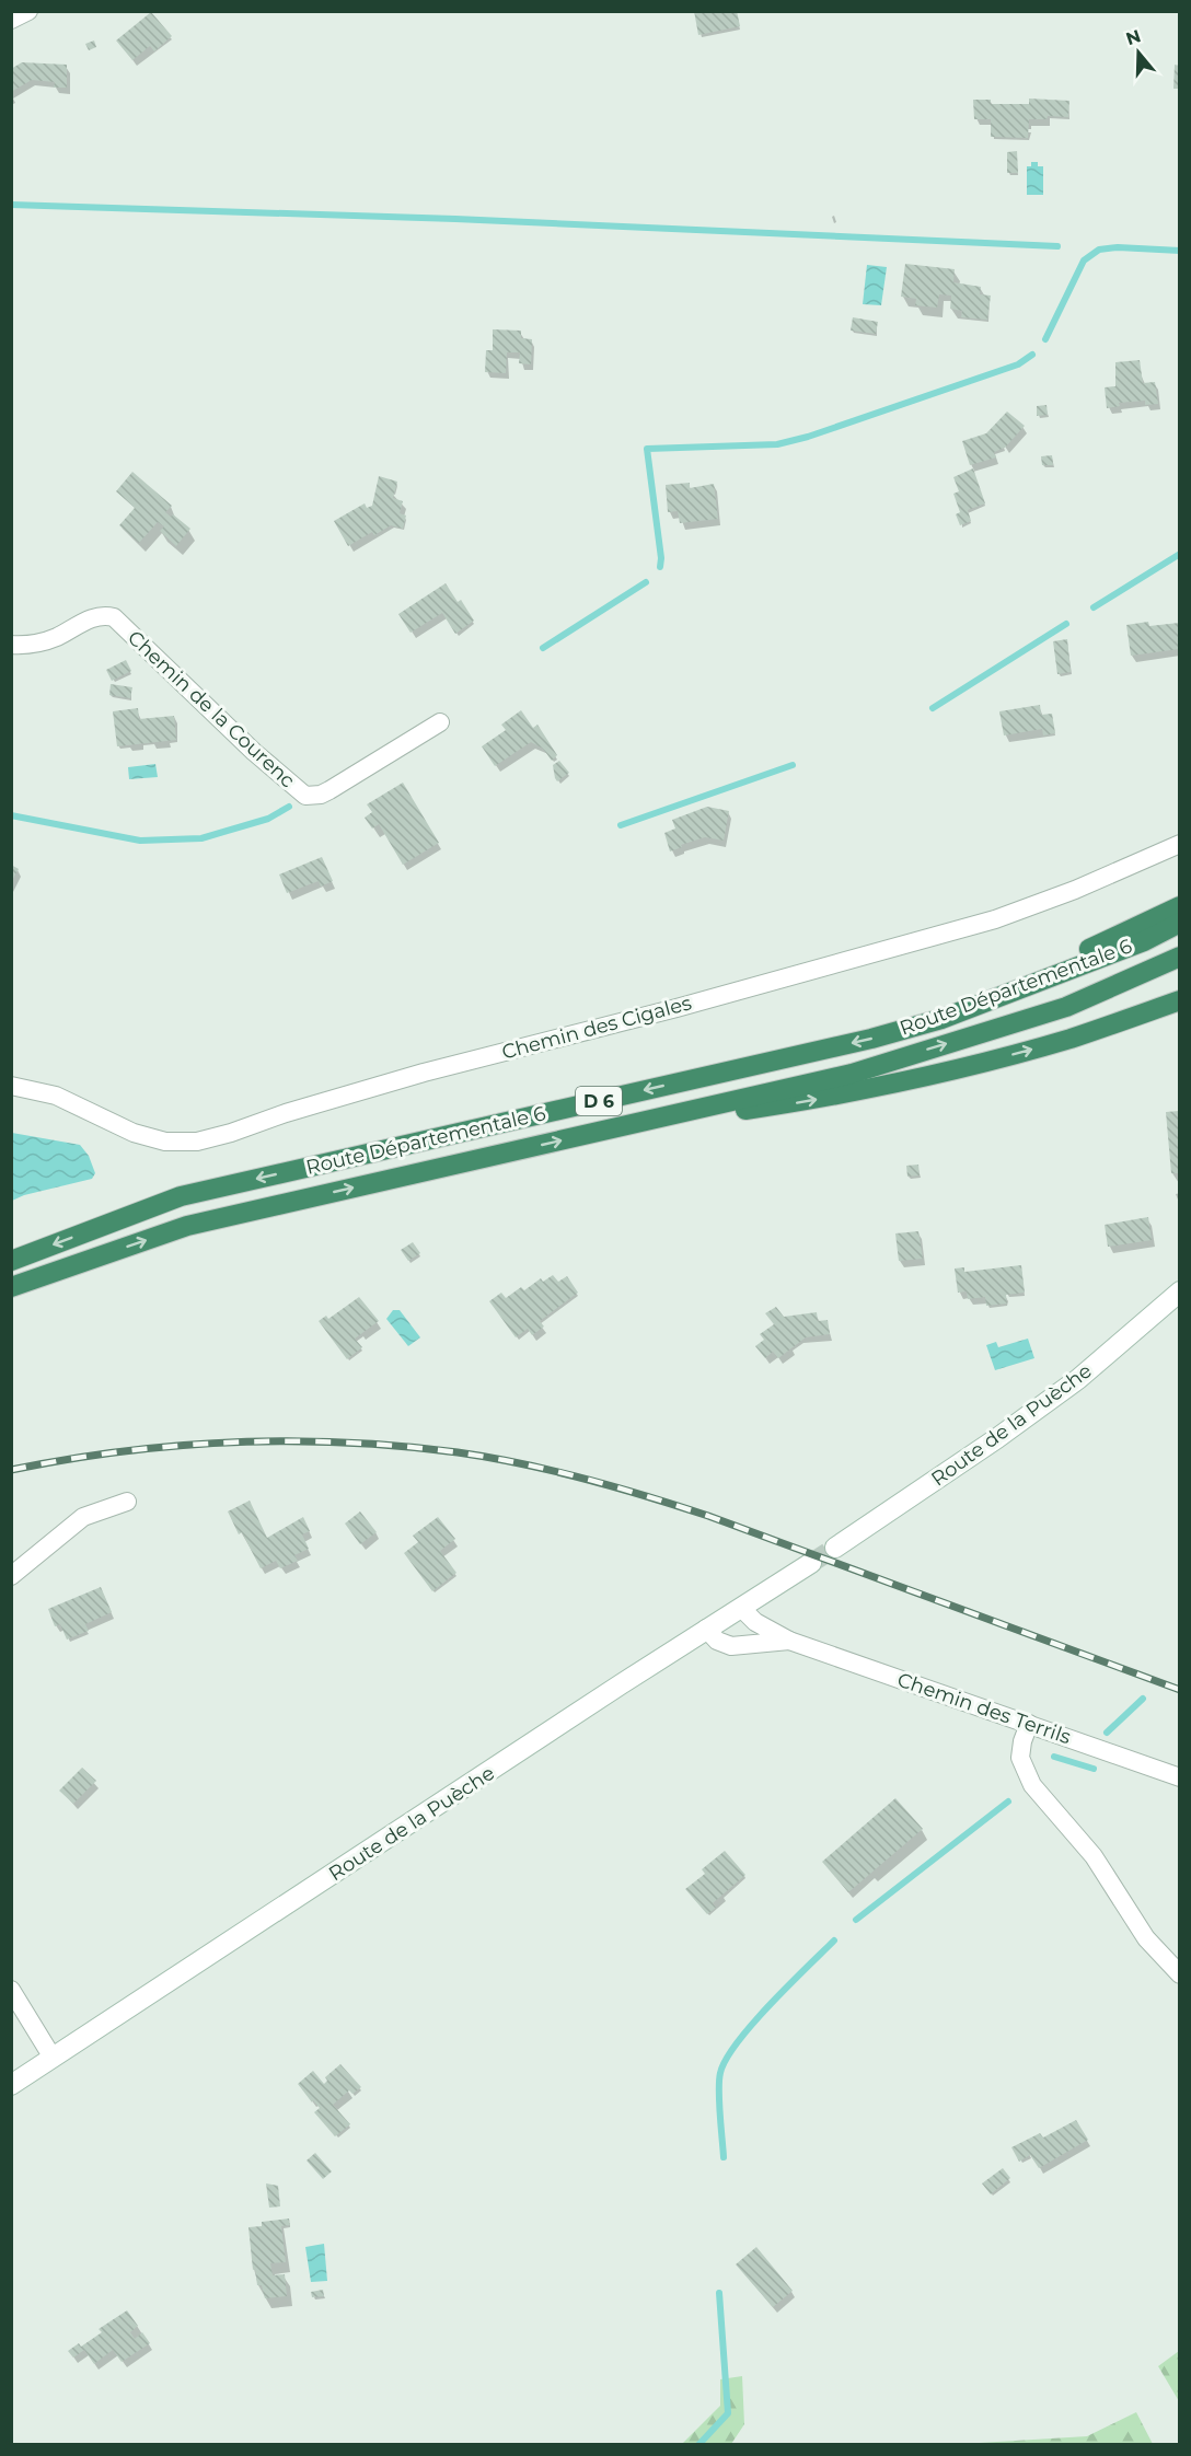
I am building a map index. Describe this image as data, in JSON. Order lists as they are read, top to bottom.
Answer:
{
  "streets": {
    "highway": ["Route Départementale 6", "D 6"],
    "main road": ["Route de la Puèche"],
    "street": ["Chemin de la Courenc", "Chemin des Cigales", "Chemin des Terrils"]
  },
  "crossings": [
    ["Route de la Puèche", "Chemin des Terrils"]
  ],
  "north": "top"
}
